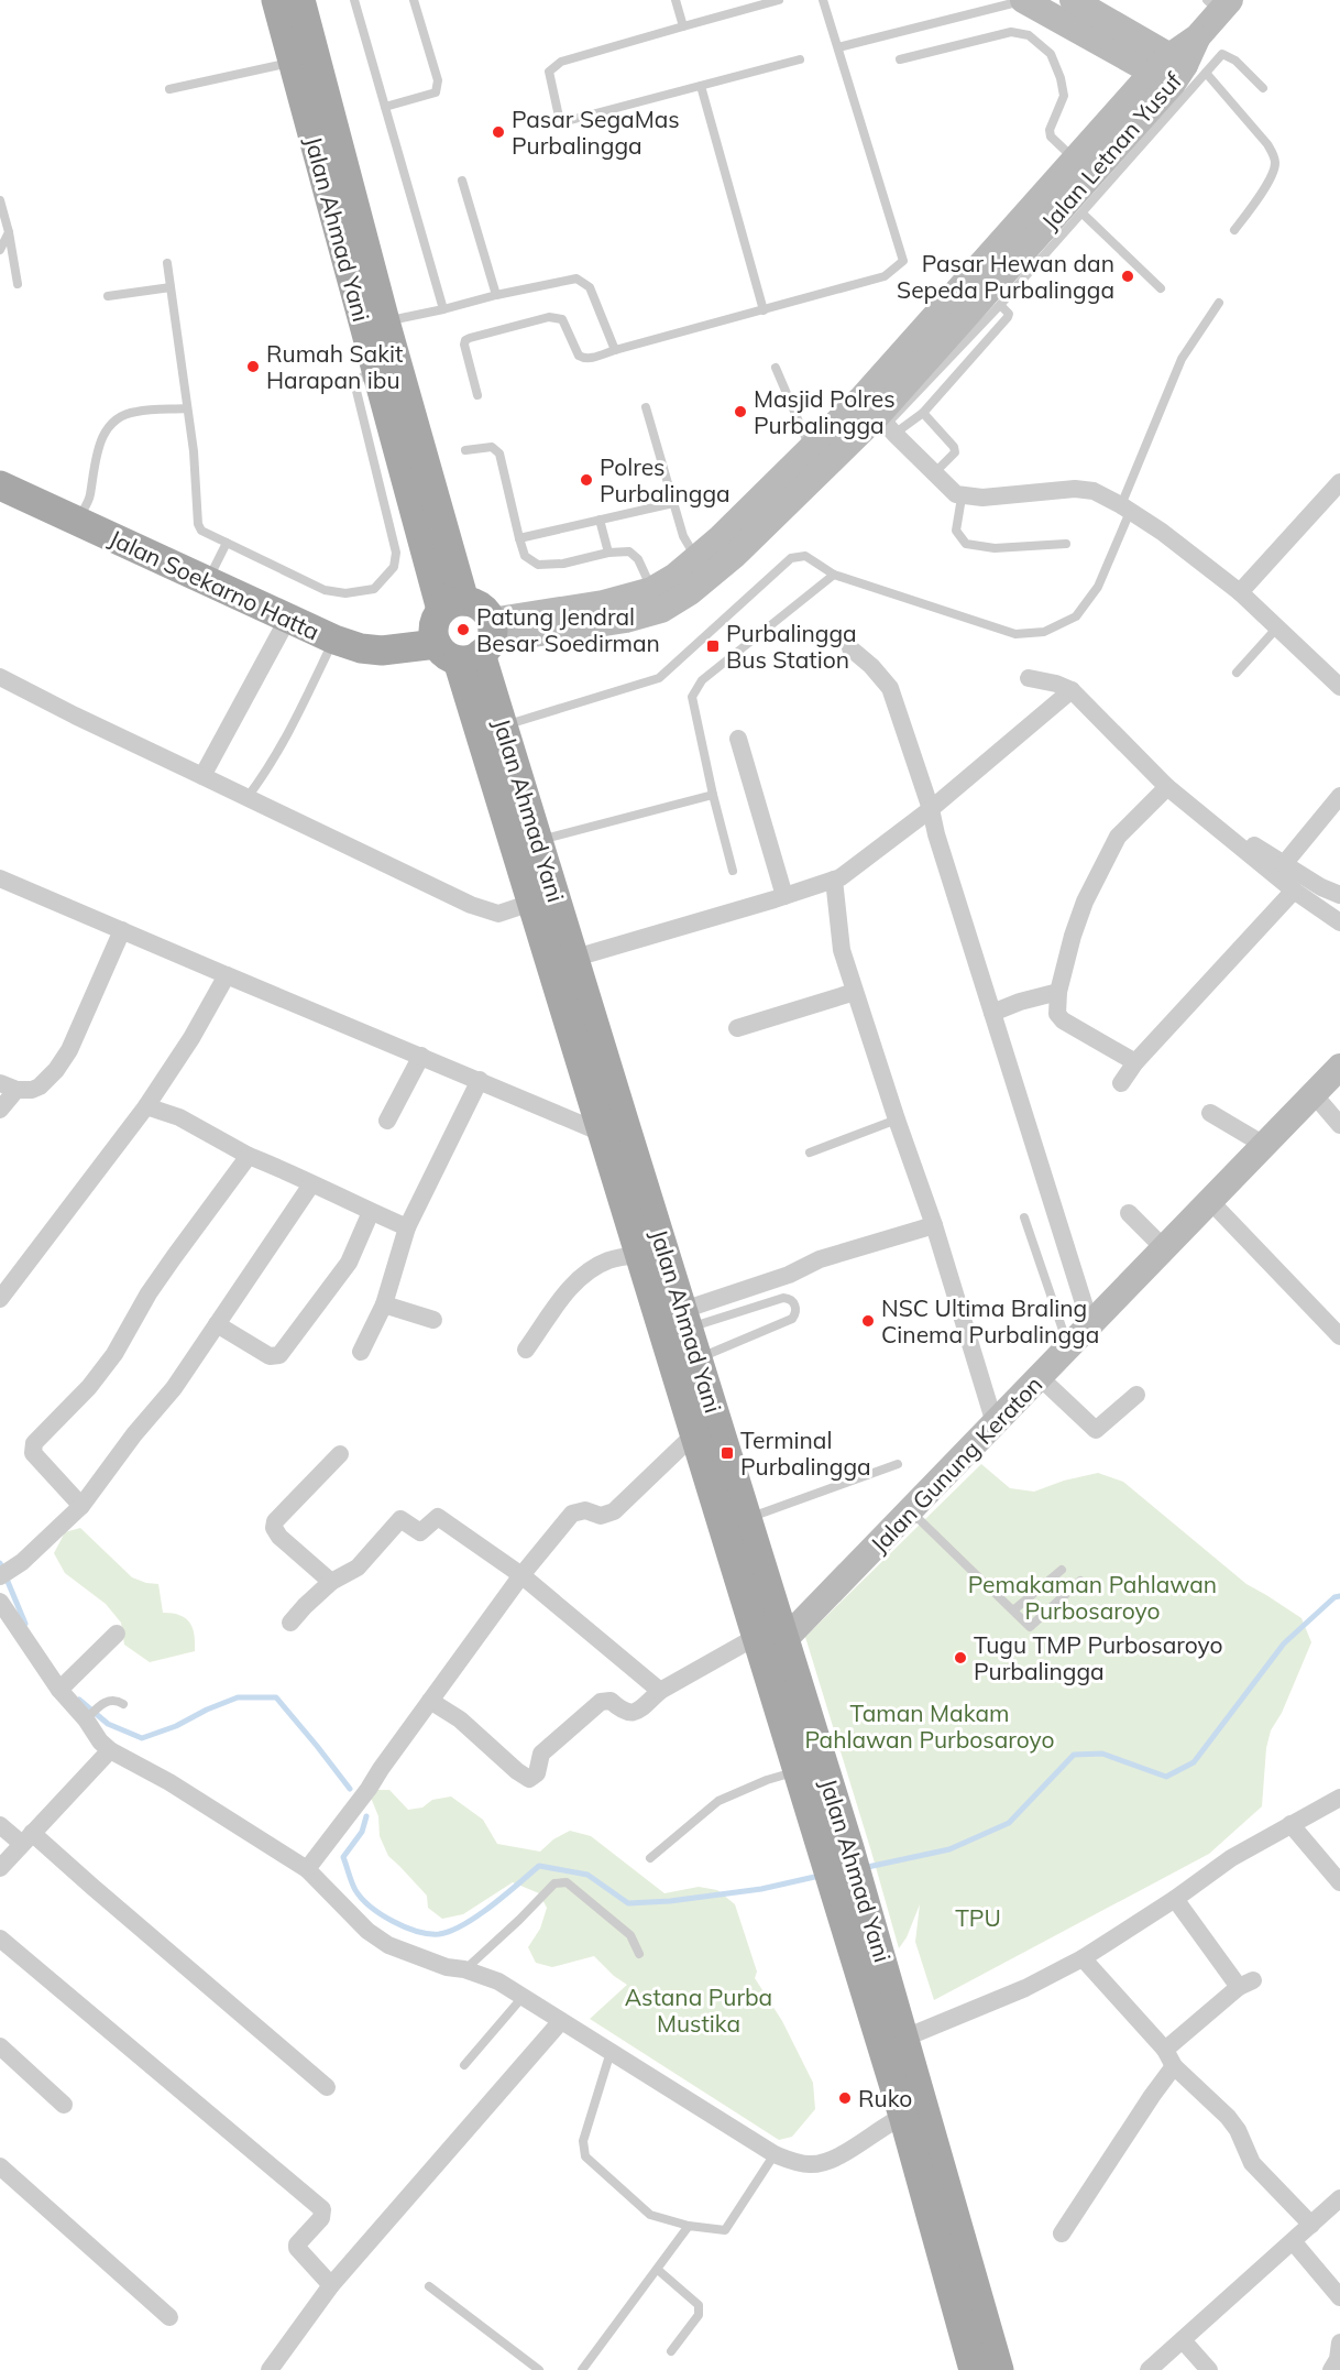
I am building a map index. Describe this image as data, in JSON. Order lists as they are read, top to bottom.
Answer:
{
  "streets": {
    "main road": ["Jalan Ahmad Yani", "Jalan Soekarno Hatta"],
    "street": ["Jalan Letnan Yusuf", "Jalan Gunung Keraton"]
  },
  "crossings": [
    ["Jalan Letnan Yusuf", "Jalan Ahmad Yani"],
    ["Jalan Letnan Yusuf", "Jalan Soekarno Hatta"],
    ["Jalan Ahmad Yani", "Jalan Soekarno Hatta"],
    ["Jalan Ahmad Yani", "Jalan Gunung Keraton"]
  ],
  "parks": [
    "Pemakaman Pahlawan Purbosaroyo",
    "Taman Makam Pahlawan Purbosaroyo",
    "TPU",
    "Astana Purba Mustika"
  ],
  "places": {
    "other": [
      "Pasar SegaMas Purbalingga",
      "Pasar Hewan dan Sepeda Purbalingga",
      "Rumah Sakit Harapan ibu",
      "Masjid Polres Purbalingga",
      "Polres Purbalingga",
      "Patung Jendral Besar Soedirman",
      "NSC Ultima Braling Cinema Purbalingga",
      "Tugu TMP Purbosaroyo Purbalingga",
      "Ruko"
    ],
    "transit": ["Purbalingga Bus Station", "Terminal Purbalingga"]
  }
}
